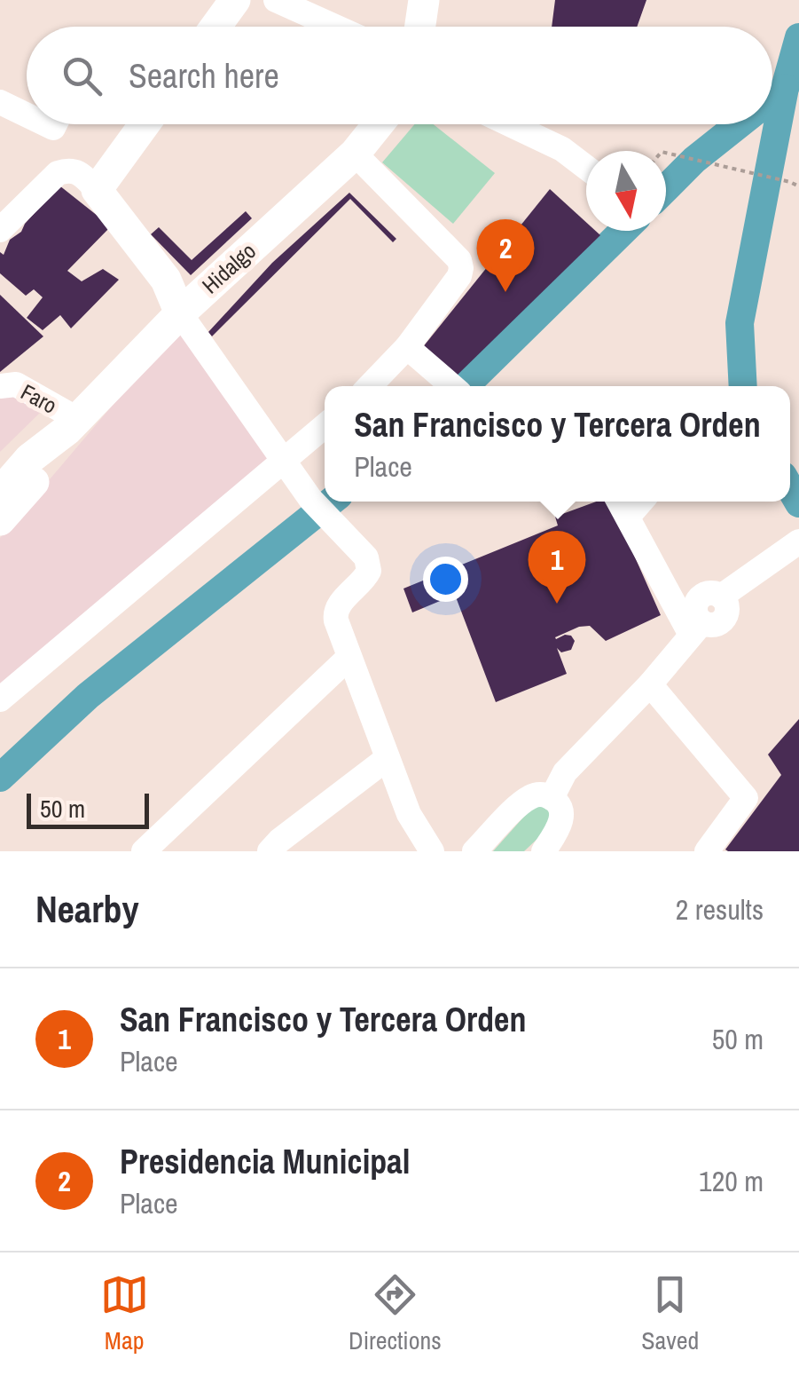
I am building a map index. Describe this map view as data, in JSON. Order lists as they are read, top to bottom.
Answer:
{
  "streets": {
    "main road": ["Hidalgo"],
    "street": ["Faro"]
  },
  "crossings": [
    ["Hidalgo", "Faro"]
  ],
  "scale_bar": "50 m",
  "north": "bottom",
  "page": {
    "search": "Search here",
    "pins": ["2", "1"],
    "popup": ["San Francisco y Tercera Orden", "Place"],
    "scale": "50 m",
    "heading": ["Nearby", "2 results"],
    "list": [
      {
        "mark": "1",
        "name": "San Francisco y Tercera Orden",
        "note": "Place",
        "value": "50 m"
      },
      {
        "mark": "2",
        "name": "Presidencia Municipal",
        "note": "Place",
        "value": "120 m"
      }
    ],
    "nav": ["Map", "Directions", "Saved"]
  }
}
